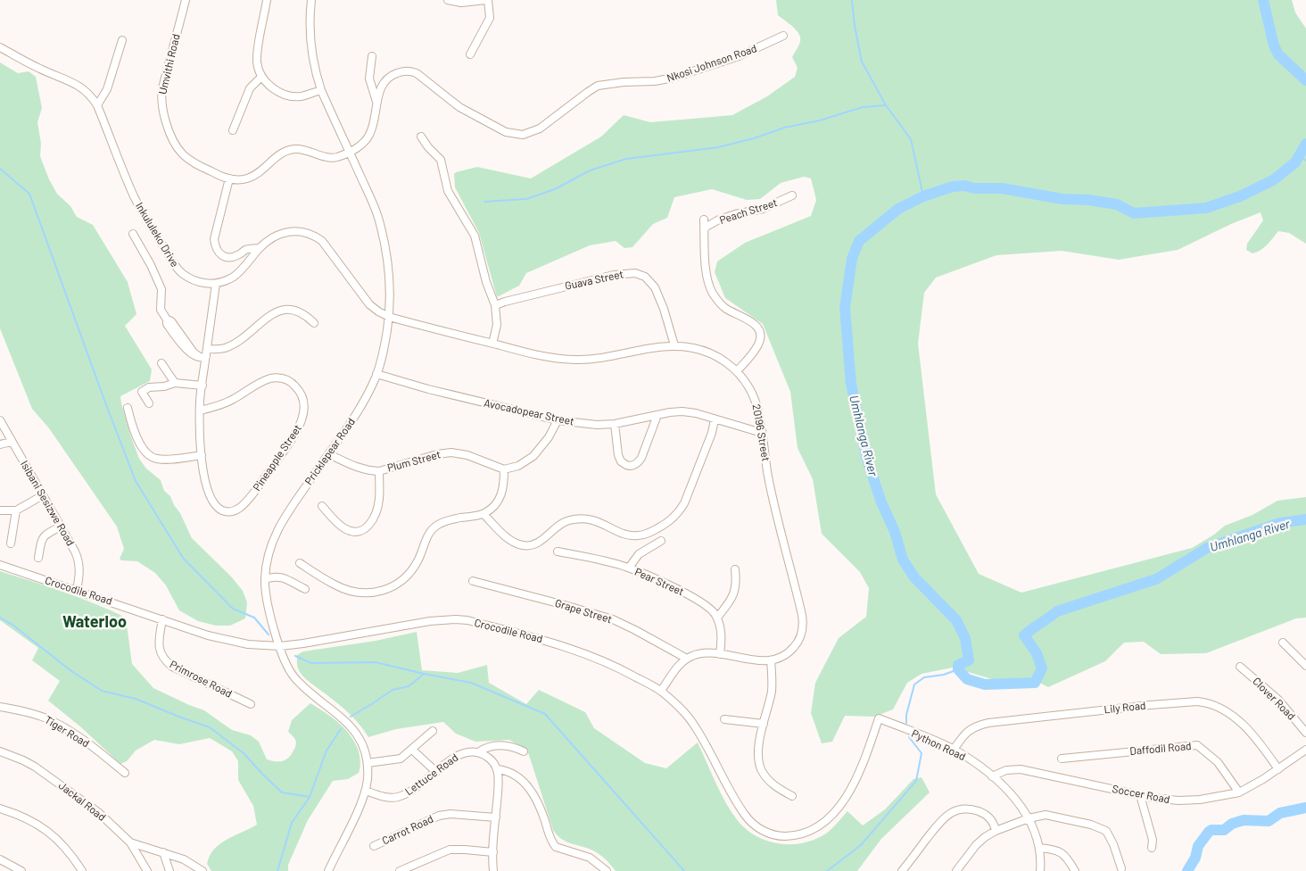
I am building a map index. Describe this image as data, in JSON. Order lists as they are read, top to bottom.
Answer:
{
  "streets": {
    "street": [
      "Nkosi Johnson Road",
      "Umvithi Road",
      "Peach Street",
      "Inkululeko Drive",
      "Guava Street",
      "Avocadopear Street",
      "20196 Street",
      "Pricklepear Road",
      "Pineapple Street",
      "Plum Street",
      "Isibani Sesizwe Road",
      "Pear Street",
      "Crocodile Road",
      "Grape Street",
      "Primrose Road",
      "Clover Road",
      "Lily Road",
      "Tiger Road",
      "Python Road",
      "Daffodil Road",
      "Lettuce Road",
      "Soccer Road",
      "Jackal Road",
      "Carrot Road"
    ]
  },
  "crossings": [
    ["Nkosi Johnson Road", "Umvithi Road"],
    ["Nkosi Johnson Road", "Pricklepear Road"],
    ["Umvithi Road", "Pricklepear Road"],
    ["Peach Street", "20196 Street"],
    ["Inkululeko Drive", "Pineapple Street"],
    ["Guava Street", "20196 Street"],
    ["Avocadopear Street", "20196 Street"],
    ["Avocadopear Street", "Pricklepear Road"],
    ["20196 Street", "Pricklepear Road"],
    ["20196 Street", "Grape Street"],
    ["Pricklepear Road", "Plum Street"],
    ["Pricklepear Road", "Crocodile Road"],
    ["Pricklepear Road", "Lettuce Road"],
    ["Isibani Sesizwe Road", "Crocodile Road"],
    ["Crocodile Road", "Primrose Road"],
    ["Crocodile Road", "Python Road"],
    ["Lily Road", "Python Road"],
    ["Lily Road", "Soccer Road"],
    ["Python Road", "Soccer Road"],
    ["Daffodil Road", "Soccer Road"]
  ],
  "districts": ["Waterloo"],
  "water": ["Umhlanga River"]
}
